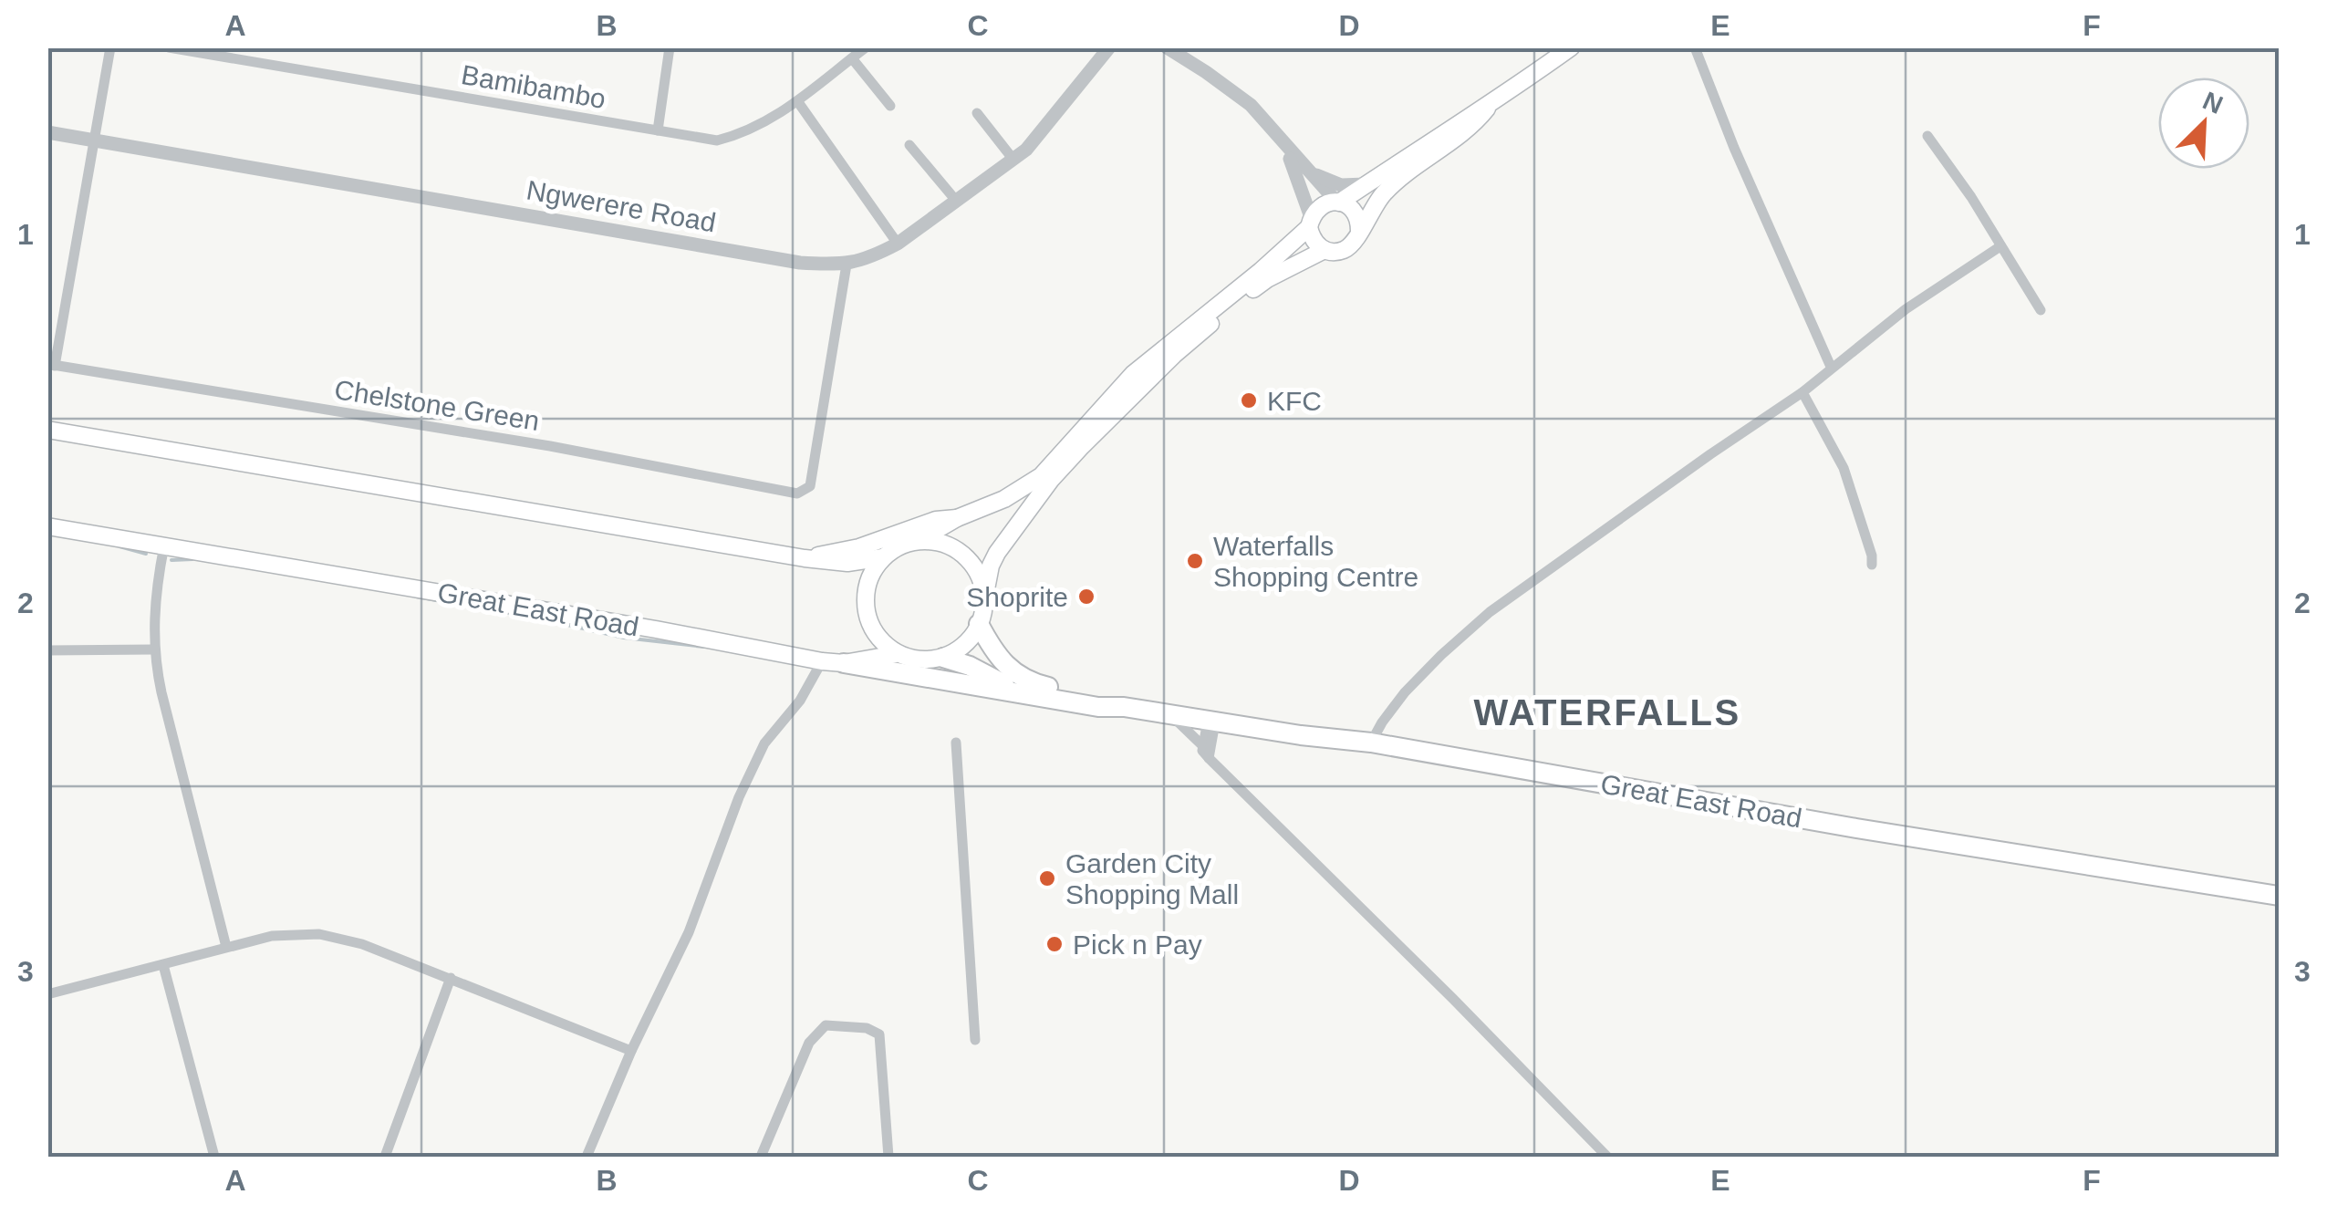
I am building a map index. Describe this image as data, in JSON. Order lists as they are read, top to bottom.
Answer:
{
  "streets": {
    "highway": ["Great East Road"],
    "street": ["Bamibambo", "Ngwerere Road", "Chelstone Green"]
  },
  "crossings": [
    ["Ngwerere Road", "Chelstone Green"]
  ],
  "districts": ["WATERFALLS"],
  "places": [
    "KFC",
    "Waterfalls Shopping Centre",
    "Shoprite",
    "Garden City Shopping Mall",
    "Pick n Pay"
  ],
  "north": "top right",
  "grid": {
    "columns": [
      "A",
      "B",
      "C",
      "D",
      "E",
      "F"
    ],
    "rows": ["1", "2", "3"]
  }
}
